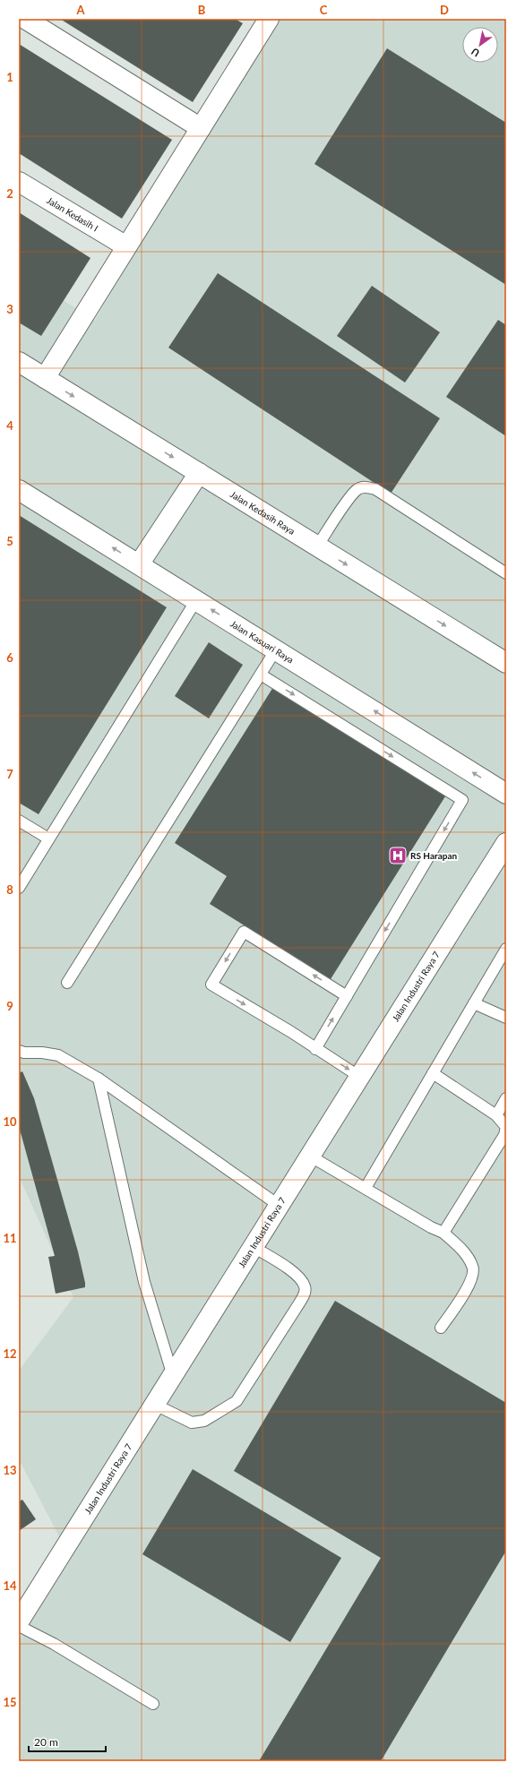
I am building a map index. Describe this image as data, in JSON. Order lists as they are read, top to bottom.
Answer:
{
  "streets": {
    "street": [
      "Jalan Kedasih I",
      "Jalan Kedasih Raya",
      "Jalan Kasuari Raya",
      "Jalan Industri Raya 7"
    ]
  },
  "one_way": ["Jalan Kedasih Raya", "Jalan Kasuari Raya"],
  "places": {
    "hospital": ["RS Harapan"]
  },
  "scale_bar": "20 m",
  "north": "bottom left",
  "grid": {
    "columns": [
      "A",
      "B",
      "C",
      "D"
    ],
    "rows": [
      "1",
      "2",
      "3",
      "4",
      "5",
      "6",
      "7",
      "8",
      "9",
      "10",
      "11",
      "12",
      "13",
      "14",
      "15"
    ]
  }
}
